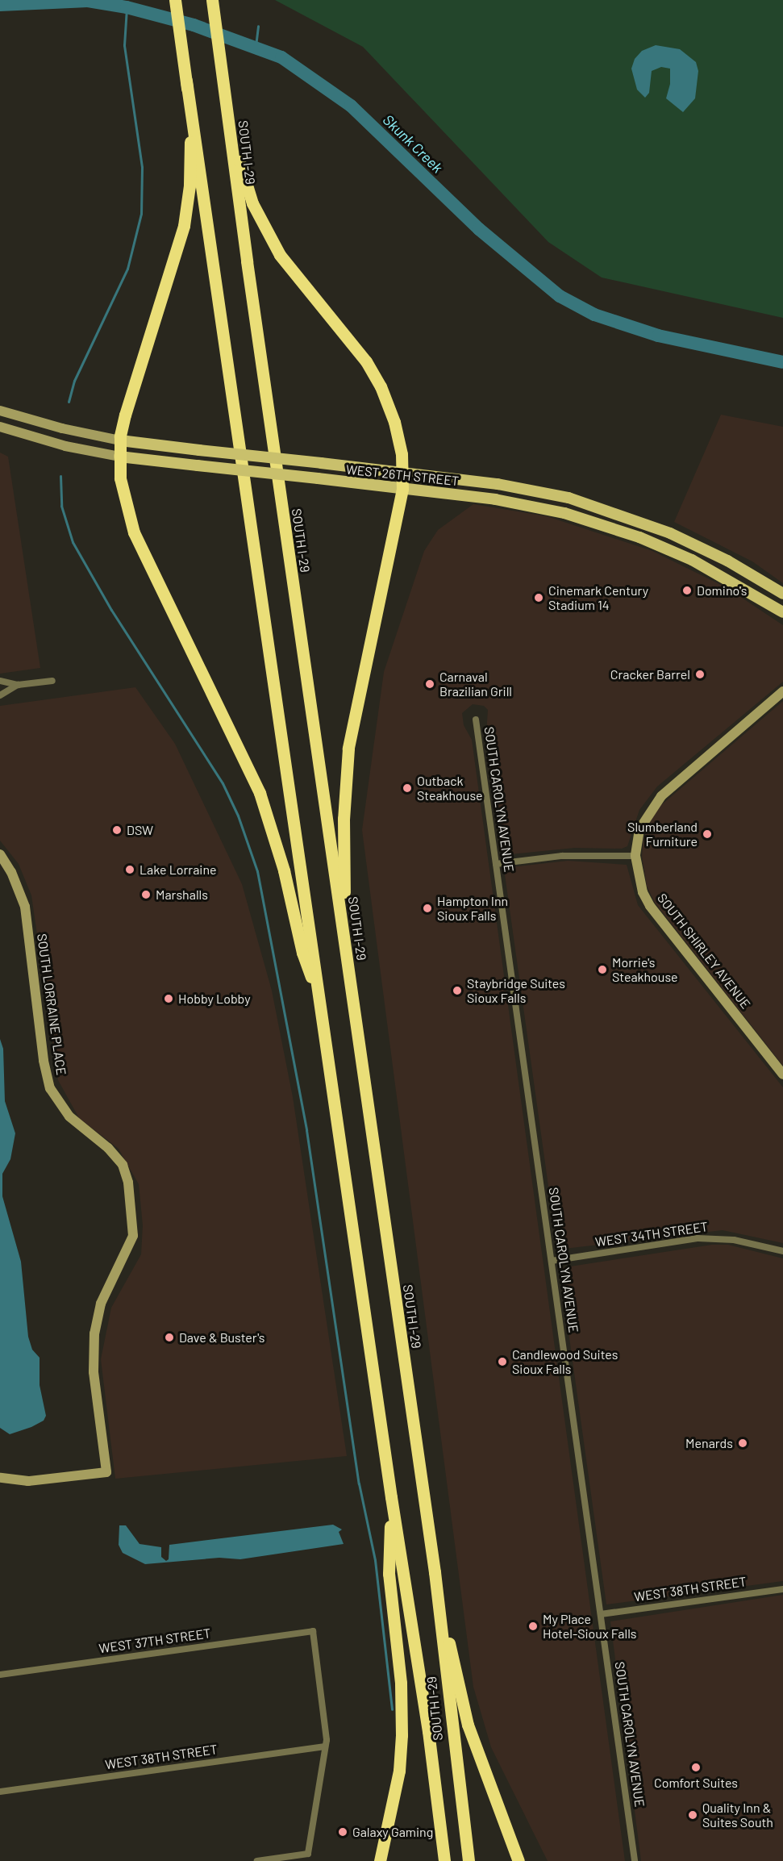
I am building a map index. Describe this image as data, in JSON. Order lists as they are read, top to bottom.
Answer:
{
  "streets": {
    "highway": ["SOUTH I-29"],
    "main road": ["WEST 26TH STREET"],
    "street": [
      "SOUTH CAROLYN AVENUE",
      "SOUTH SHIRLEY AVENUE",
      "SOUTH LORRAINE PLACE",
      "WEST 34TH STREET",
      "WEST 38TH STREET",
      "WEST 37TH STREET"
    ]
  },
  "crossings": [
    ["SOUTH CAROLYN AVENUE", "WEST 34TH STREET"],
    ["SOUTH CAROLYN AVENUE", "WEST 38TH STREET"],
    ["WEST 38TH STREET", "WEST 37TH STREET"]
  ],
  "water": ["Skunk Creek"],
  "places": [
    "Domino's",
    "Cinemark Century Stadium 14",
    "Cracker Barrel",
    "Carnaval Brazilian Grill",
    "Outback Steakhouse",
    "DSW",
    "Slumberland Furniture",
    "Lake Lorraine",
    "Marshalls",
    "Hampton Inn Sioux Falls",
    "Morrie's Steakhouse",
    "Staybridge Suites Sioux Falls",
    "Hobby Lobby",
    "Dave & Buster's",
    "Candlewood Suites Sioux Falls",
    "Menards",
    "My Place Hotel-Sioux Falls",
    "Comfort Suites",
    "Quality Inn & Suites South",
    "Galaxy Gaming"
  ]
}
